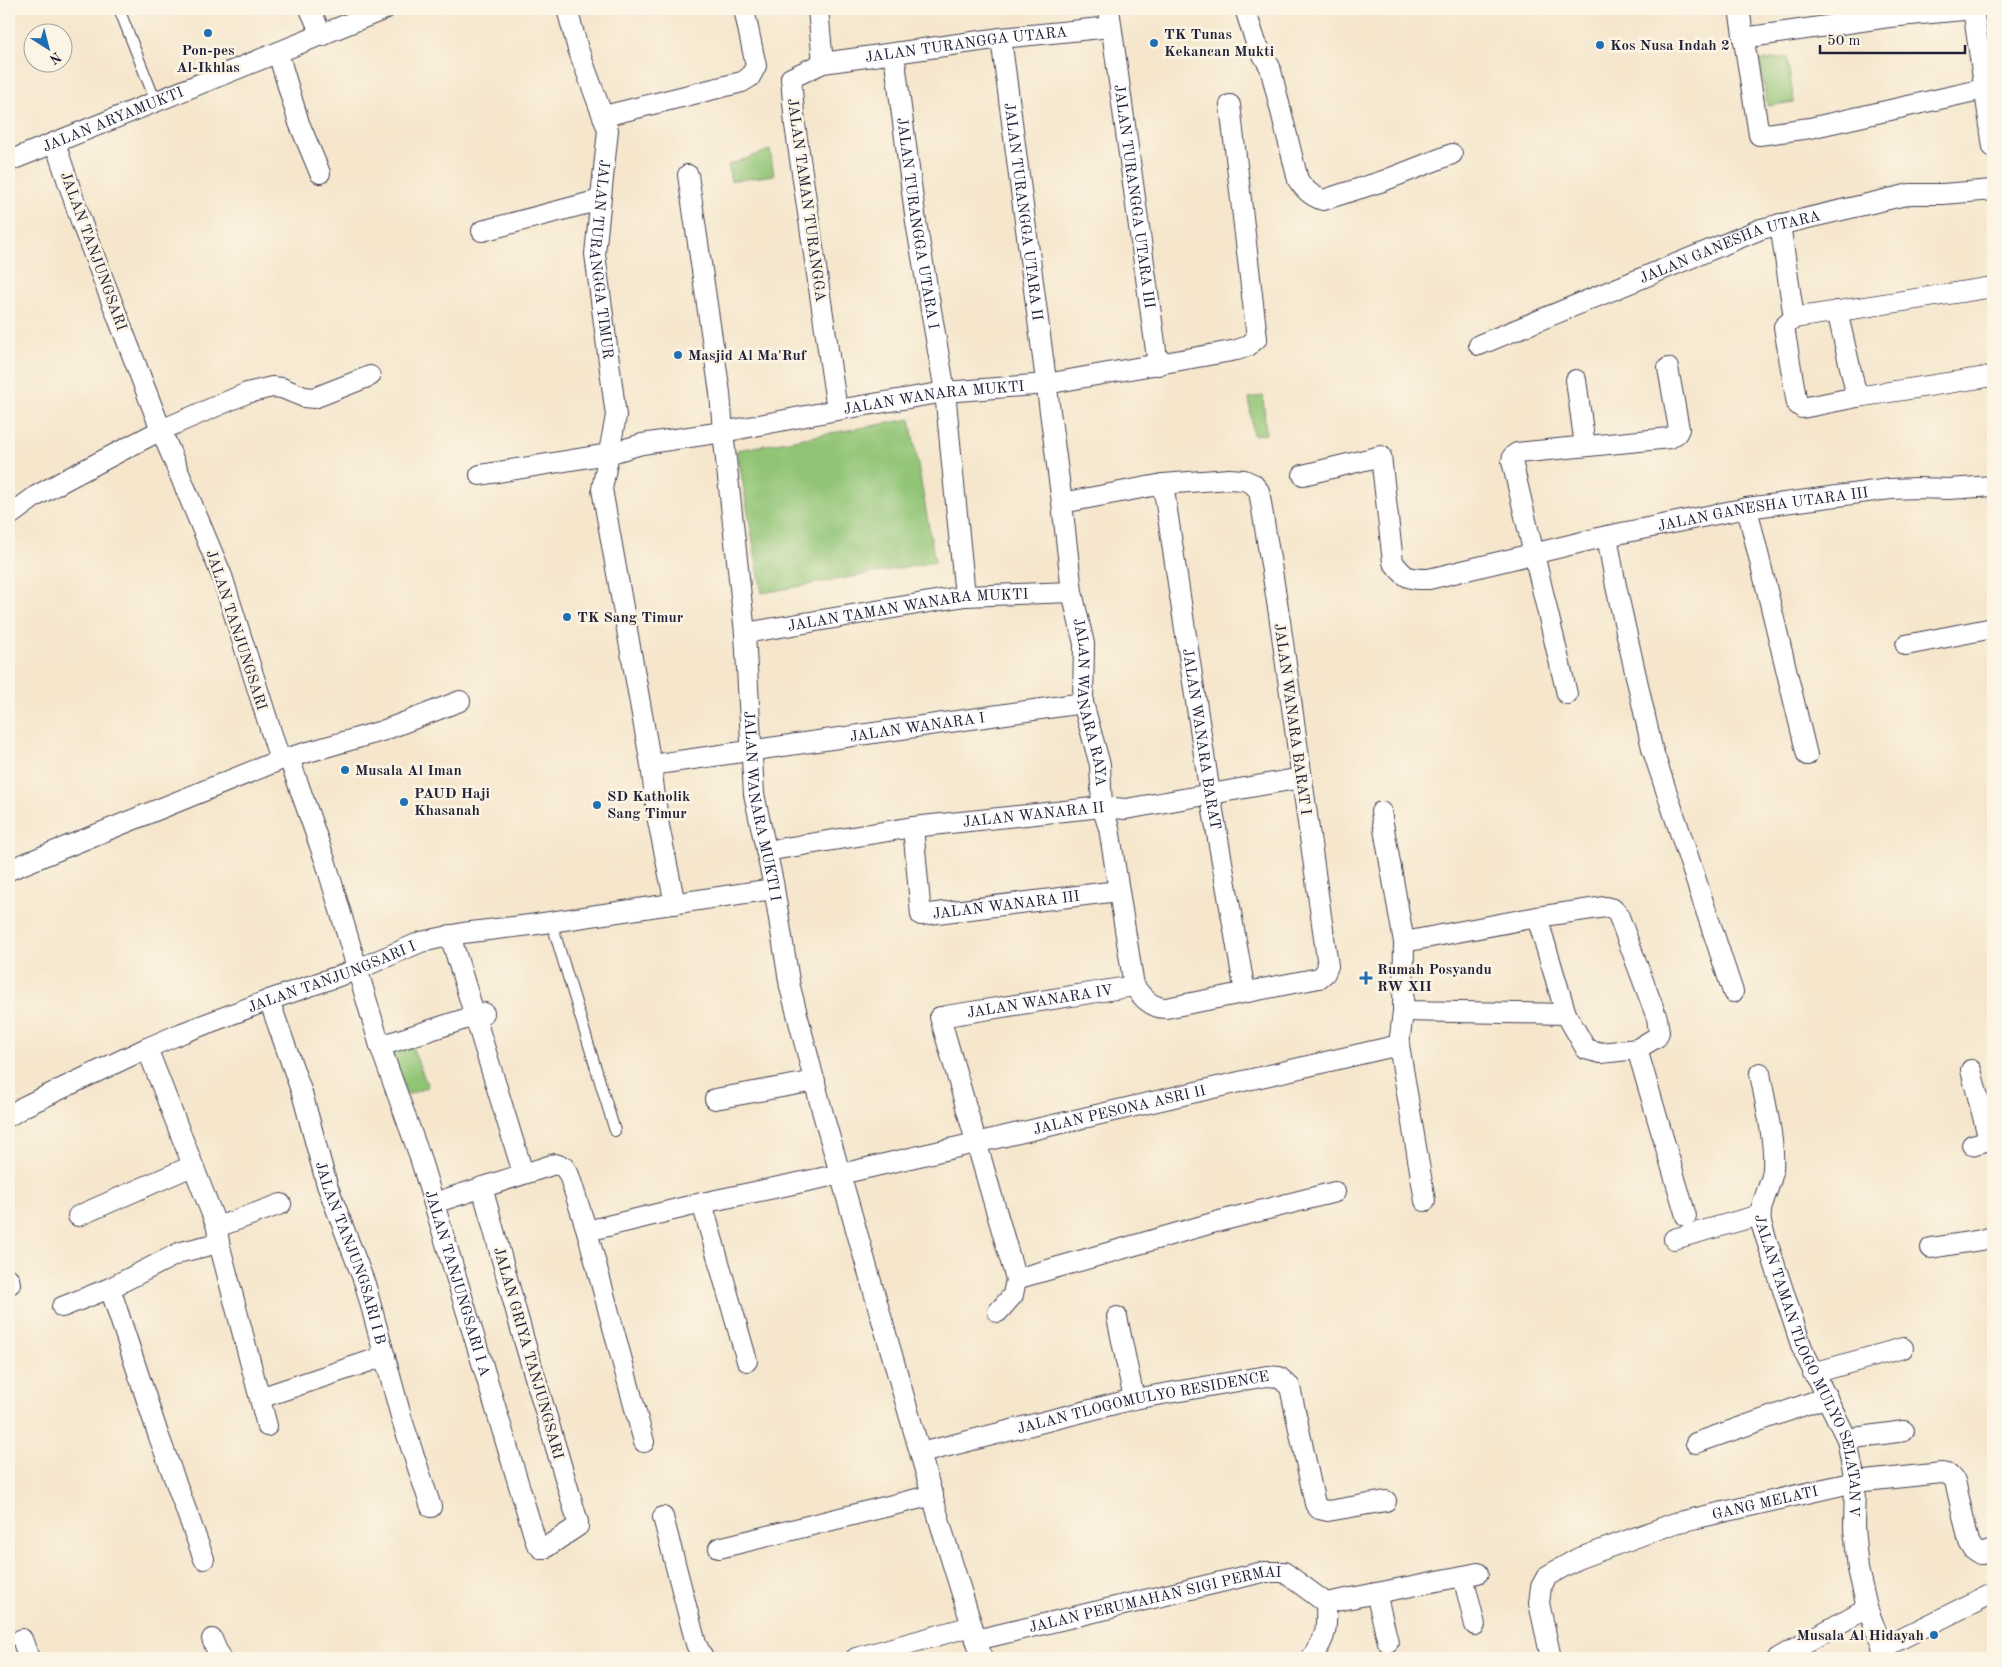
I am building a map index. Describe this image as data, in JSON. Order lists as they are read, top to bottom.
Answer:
{
  "streets": {
    "street": [
      "JALAN TURANGGA UTARA",
      "JALAN ARYAMUKTI",
      "JALAN TURANGGA UTARA III",
      "JALAN TAMAN TURANGGA",
      "JALAN TURANGGA UTARA II",
      "JALAN TURANGGA UTARA I",
      "JALAN GANESHA UTARA",
      "JALAN TANJUNGSARI",
      "JALAN TURANGGA TIMUR",
      "JALAN WANARA MUKTI",
      "JALAN GANESHA UTARA III",
      "JALAN TAMAN WANARA MUKTI",
      "JALAN WANARA RAYA",
      "JALAN WANARA BARAT I",
      "JALAN WANARA I",
      "JALAN WANARA BARAT",
      "JALAN WANARA MUKTI I",
      "JALAN WANARA II",
      "JALAN WANARA III",
      "JALAN TANJUNGSARI I",
      "JALAN WANARA IV",
      "JALAN PESONA ASRI II",
      "JALAN TANJUNGSARI I B",
      "JALAN TANJUNGSARI I A",
      "JALAN GRIYA TANJUNGSARI",
      "JALAN TAMAN TLOGO MULYO SELATAN V",
      "JALAN TLOGOMULYO RESIDENCE",
      "GANG MELATI",
      "JALAN PERUMAHAN SIGI PERMAI"
    ]
  },
  "crossings": [
    ["JALAN TURANGGA UTARA", "JALAN TURANGGA UTARA III"],
    ["JALAN TURANGGA UTARA", "JALAN TAMAN TURANGGA"],
    ["JALAN TURANGGA UTARA", "JALAN TURANGGA UTARA II"],
    ["JALAN TURANGGA UTARA", "JALAN TURANGGA UTARA I"],
    ["JALAN ARYAMUKTI", "JALAN TANJUNGSARI"],
    ["JALAN TURANGGA UTARA III", "JALAN WANARA MUKTI"],
    ["JALAN TAMAN TURANGGA", "JALAN WANARA MUKTI"],
    ["JALAN TURANGGA UTARA II", "JALAN WANARA MUKTI"],
    ["JALAN TURANGGA UTARA II", "JALAN WANARA RAYA"],
    ["JALAN TURANGGA UTARA I", "JALAN WANARA MUKTI"],
    ["JALAN TURANGGA UTARA I", "JALAN TAMAN WANARA MUKTI"],
    ["JALAN TANJUNGSARI", "JALAN TANJUNGSARI I"],
    ["JALAN TANJUNGSARI", "JALAN TANJUNGSARI I A"],
    ["JALAN TURANGGA TIMUR", "JALAN WANARA MUKTI"],
    ["JALAN TURANGGA TIMUR", "JALAN WANARA I"],
    ["JALAN TURANGGA TIMUR", "JALAN TANJUNGSARI I"],
    ["JALAN WANARA MUKTI", "JALAN WANARA RAYA"],
    ["JALAN WANARA MUKTI", "JALAN WANARA MUKTI I"],
    ["JALAN TAMAN WANARA MUKTI", "JALAN WANARA RAYA"],
    ["JALAN TAMAN WANARA MUKTI", "JALAN WANARA MUKTI I"],
    ["JALAN WANARA RAYA", "JALAN WANARA I"],
    ["JALAN WANARA RAYA", "JALAN WANARA II"],
    ["JALAN WANARA RAYA", "JALAN WANARA III"],
    ["JALAN WANARA RAYA", "JALAN WANARA IV"],
    ["JALAN WANARA BARAT I", "JALAN WANARA BARAT"],
    ["JALAN WANARA BARAT I", "JALAN WANARA II"],
    ["JALAN WANARA I", "JALAN WANARA MUKTI I"],
    ["JALAN WANARA BARAT", "JALAN WANARA II"],
    ["JALAN WANARA MUKTI I", "JALAN WANARA II"],
    ["JALAN WANARA MUKTI I", "JALAN TANJUNGSARI I"],
    ["JALAN WANARA MUKTI I", "JALAN PESONA ASRI II"],
    ["JALAN WANARA MUKTI I", "JALAN TLOGOMULYO RESIDENCE"],
    ["JALAN WANARA MUKTI I", "JALAN PERUMAHAN SIGI PERMAI"],
    ["JALAN WANARA II", "JALAN WANARA III"],
    ["JALAN TANJUNGSARI I", "JALAN TANJUNGSARI I B"],
    ["JALAN TANJUNGSARI I", "JALAN TANJUNGSARI I A"],
    ["JALAN WANARA IV", "JALAN PESONA ASRI II"],
    ["JALAN TANJUNGSARI I A", "JALAN GRIYA TANJUNGSARI"],
    ["JALAN TAMAN TLOGO MULYO SELATAN V", "GANG MELATI"]
  ],
  "places": {
    "other": [
      "Pon-pes Al-Ikhlas",
      "TK Tunas Kekancan Mukti",
      "Kos Nusa Indah 2",
      "Masjid Al Ma'Ruf",
      "TK Sang Timur",
      "Musala Al Iman",
      "PAUD Haji Khasanah",
      "SD Katholik Sang Timur",
      "Musala Al Hidayah"
    ],
    "health": ["Rumah Posyandu RW XII"]
  },
  "scale_bar": "50 m",
  "north": "bottom right"
}
